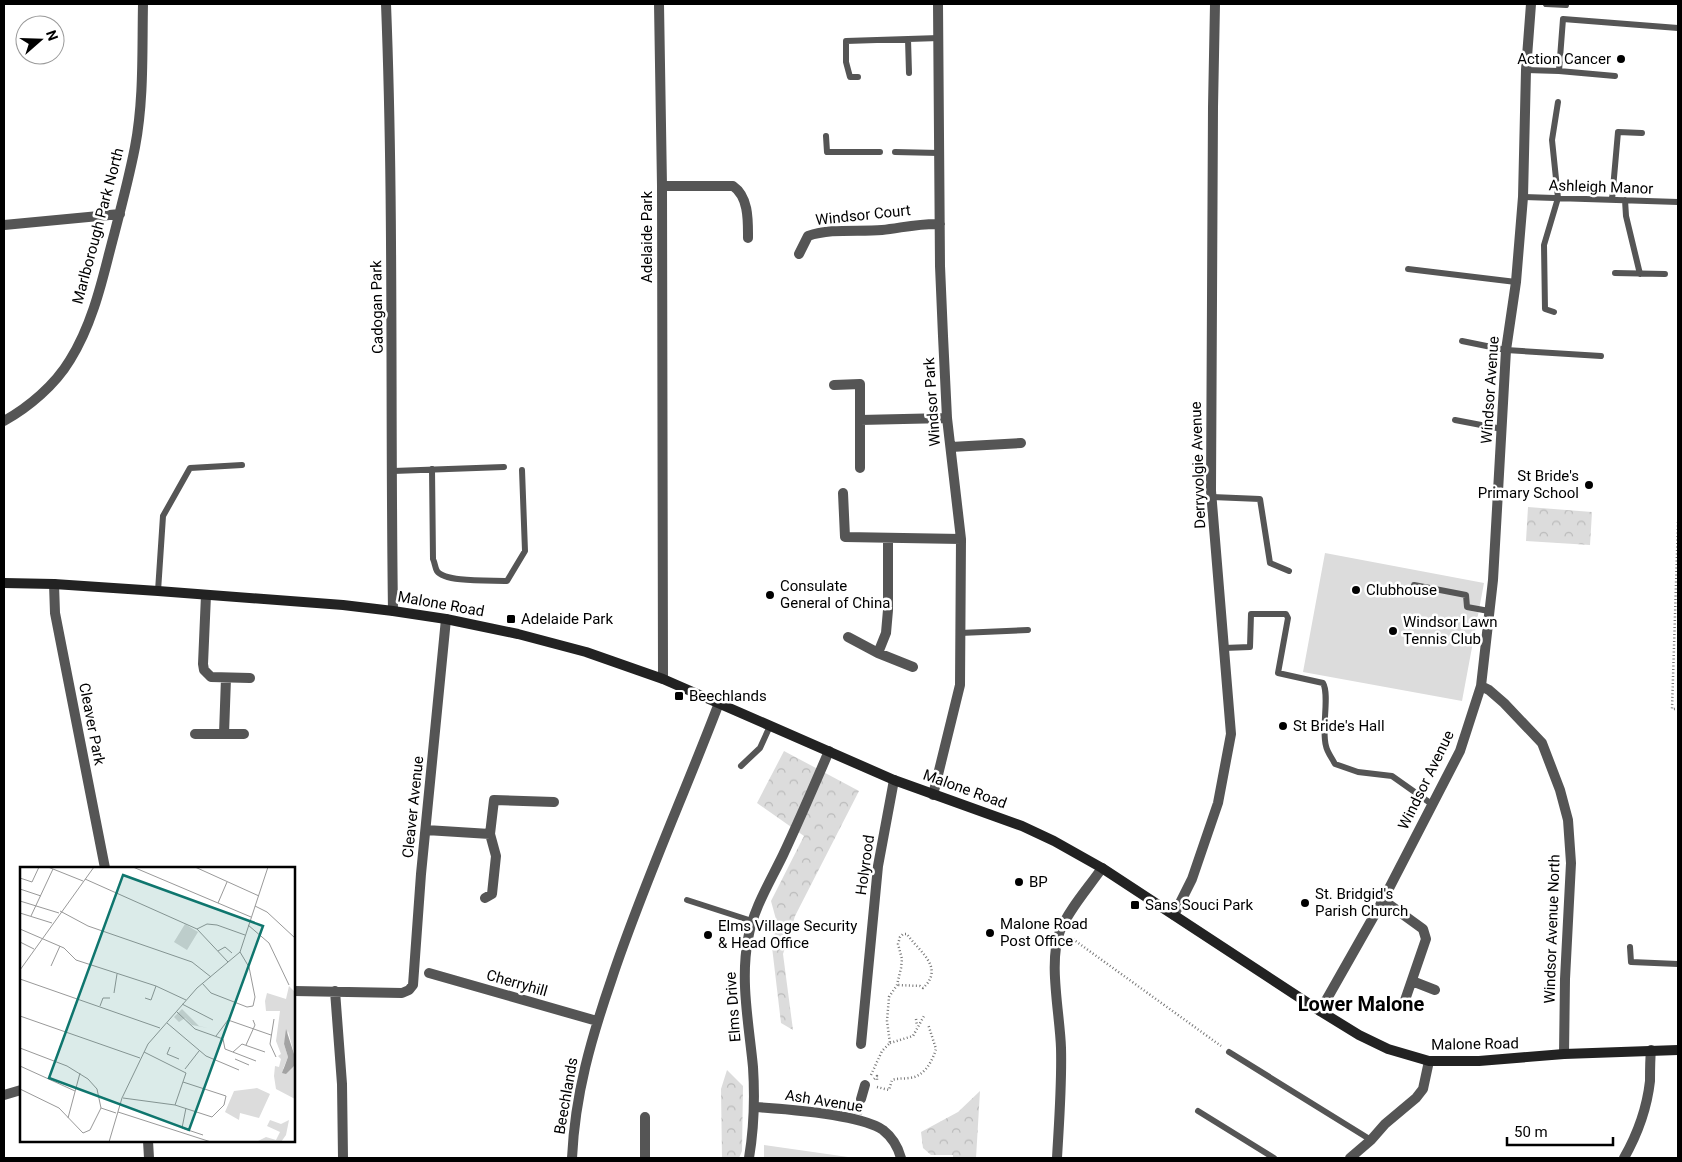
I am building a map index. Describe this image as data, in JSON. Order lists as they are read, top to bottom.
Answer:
{
  "streets": {
    "main road": ["Malone Road"],
    "street": [
      "Windsor Court",
      "Marlborough Park North",
      "Adelaide Park",
      "Cadogan Park",
      "Windsor Avenue",
      "Windsor Park",
      "Derryvolgie Avenue",
      "Cleaver Park",
      "Cleaver Avenue",
      "Holyrood",
      "Windsor Avenue North",
      "Cherryhill",
      "Elms Drive",
      "Beechlands",
      "Ash Avenue"
    ],
    "lane": ["Ashleigh Manor"]
  },
  "crossings": [
    ["Ashleigh Manor", "Windsor Avenue"],
    ["Windsor Court", "Windsor Park"],
    ["Adelaide Park", "Malone Road"],
    ["Cadogan Park", "Malone Road"],
    ["Windsor Avenue", "Malone Road"],
    ["Windsor Avenue", "Windsor Avenue North"],
    ["Windsor Park", "Malone Road"],
    ["Derryvolgie Avenue", "Malone Road"],
    ["Malone Road", "Cleaver Park"],
    ["Malone Road", "Cleaver Avenue"],
    ["Malone Road", "Holyrood"],
    ["Malone Road", "Windsor Avenue North"],
    ["Malone Road", "Elms Drive"],
    ["Malone Road", "Beechlands"],
    ["Cherryhill", "Beechlands"],
    ["Elms Drive", "Ash Avenue"]
  ],
  "districts": ["Lower Malone"],
  "places": {
    "other": [
      "Action Cancer",
      "St Bride's Primary School",
      "Clubhouse",
      "Consulate General of China",
      "Windsor Lawn Tennis Club",
      "St Bride's Hall",
      "BP",
      "St. Bridgid's Parish Church",
      "Malone Road Post Office",
      "Elms Village Security & Head Office"
    ],
    "transit": ["Adelaide Park", "Beechlands", "Sans Souci Park"]
  },
  "scale_bar": "50 m",
  "north": "right"
}
